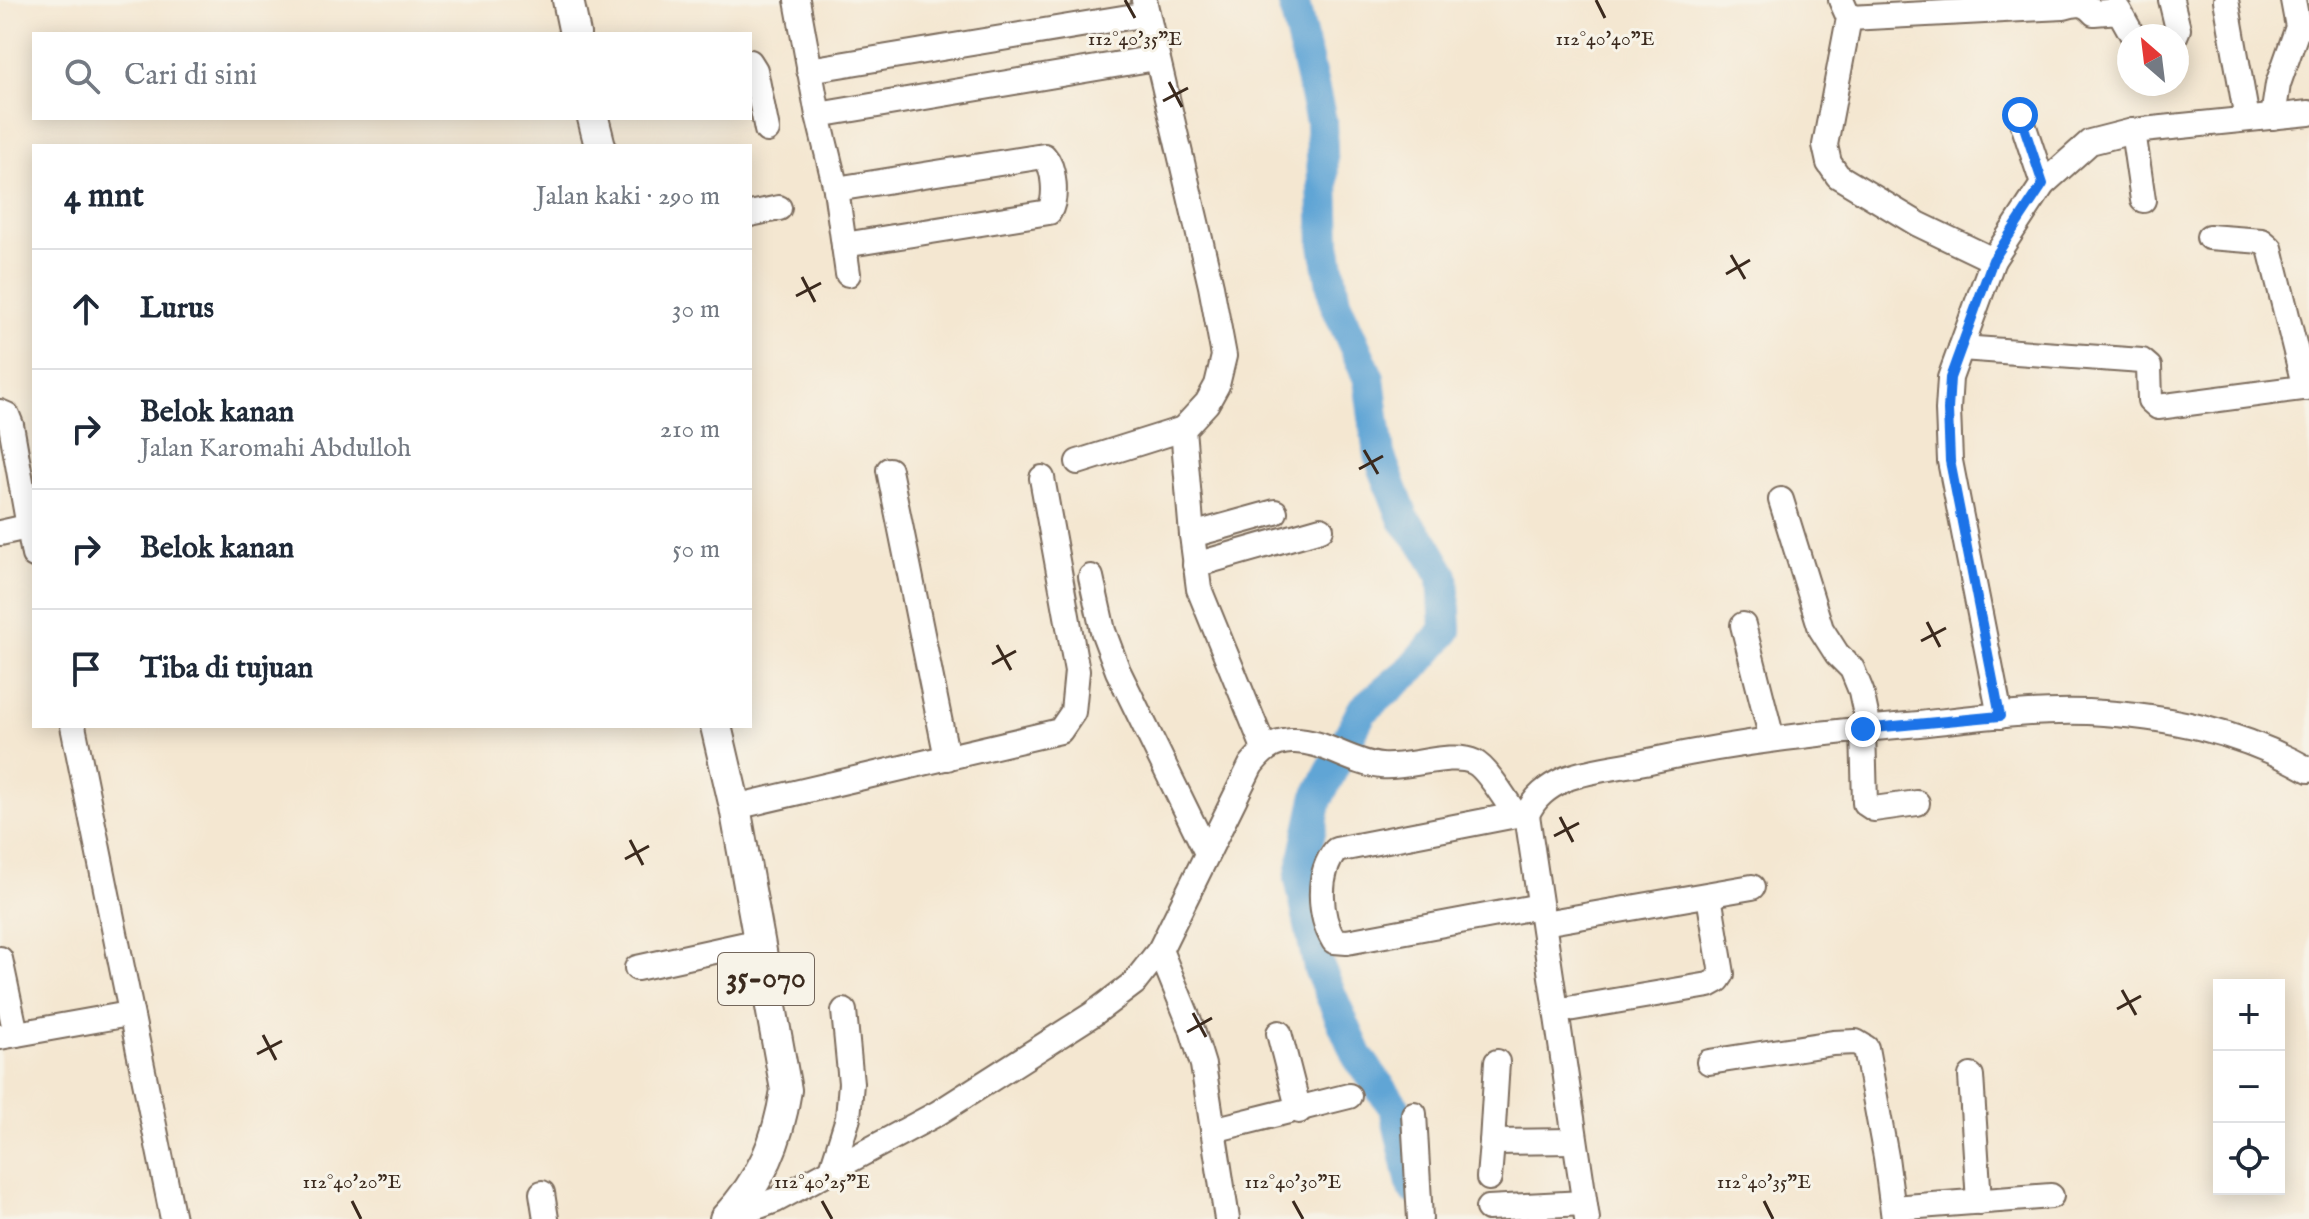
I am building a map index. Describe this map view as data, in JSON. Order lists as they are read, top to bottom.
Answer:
{
  "streets": {
    "main road": ["35-070"]
  },
  "north": "top left",
  "page": {
    "search": "Cari di sini",
    "heading": ["4 mnt", "Jalan kaki · 290 m"],
    "list": [
      ["Lurus", "30 m"],
      ["Belok kanan", "Jalan Karomahi Abdulloh", "210 m"],
      ["Belok kanan", "50 m"],
      "Tiba di tujuan"
    ],
    "map_buttons": ["+", "−"]
  },
  "coordinates": [
    "112°40'35\"E",
    "112°40'40\"E",
    "112°40'20\"E",
    "112°40'25\"E",
    "112°40'30\"E"
  ]
}
